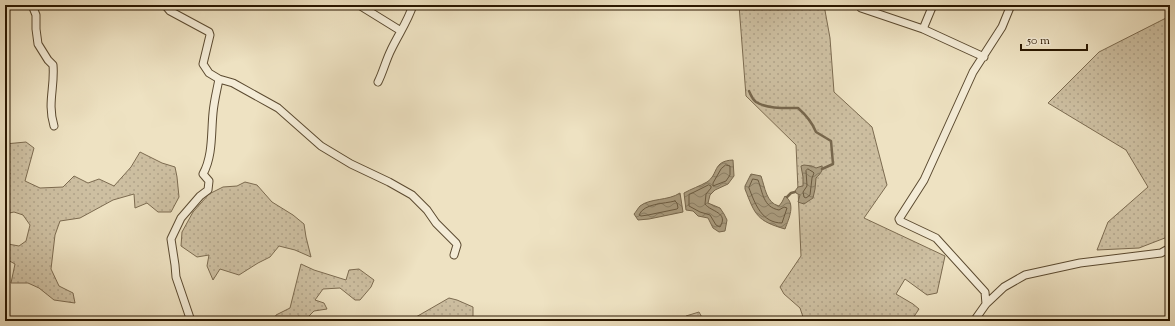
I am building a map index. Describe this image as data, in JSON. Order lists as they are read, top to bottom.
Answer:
{
  "scale_bar": "50 m"
}
